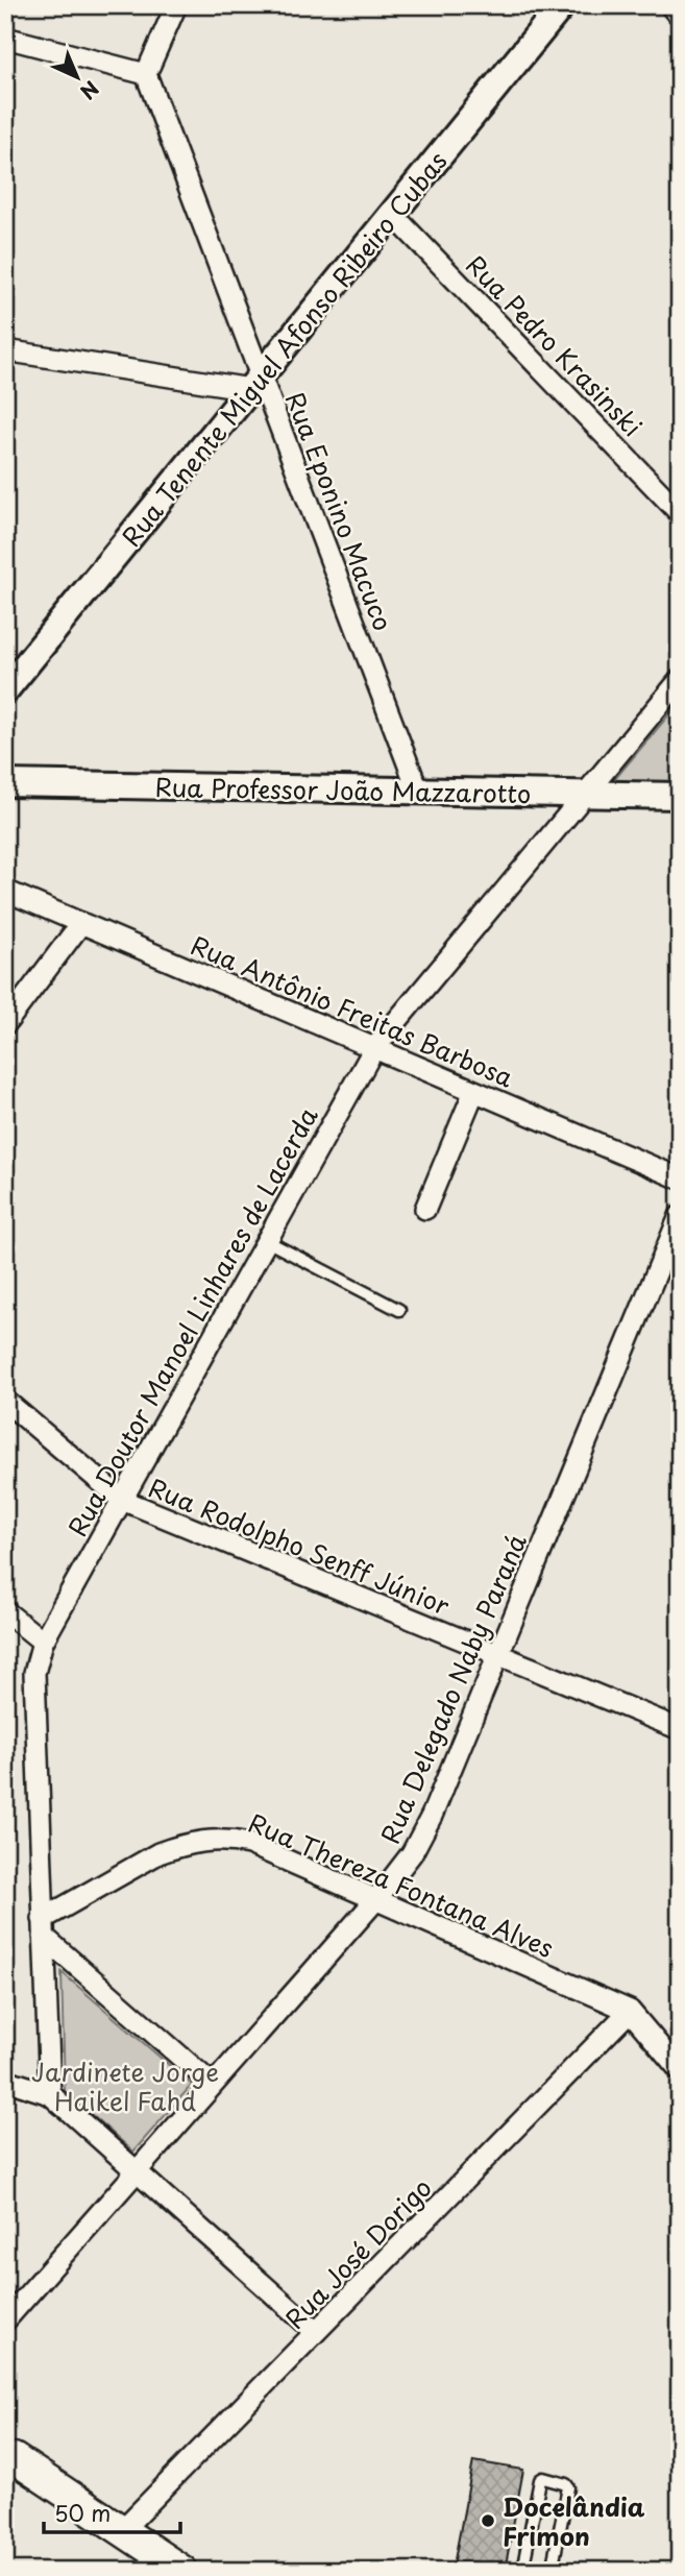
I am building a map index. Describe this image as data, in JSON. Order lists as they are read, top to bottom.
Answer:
{
  "streets": {
    "street": [
      "Rua Pedro Krasinski",
      "Rua Tenente Miguel Afonso Ribeiro Cubas",
      "Rua Eponino Macuco",
      "Rua Professor João Mazzarotto",
      "Rua Antônio Freitas Barbosa",
      "Rua Doutor Manoel Linhares de Lacerda",
      "Rua Rodolpho Senff Júnior",
      "Rua Delegado Naby Paraná",
      "Rua Thereza Fontana Alves",
      "Rua José Dorigo"
    ]
  },
  "crossings": [
    ["Rua Pedro Krasinski", "Rua Tenente Miguel Afonso Ribeiro Cubas"],
    ["Rua Tenente Miguel Afonso Ribeiro Cubas", "Rua Eponino Macuco"],
    ["Rua Eponino Macuco", "Rua Professor João Mazzarotto"],
    ["Rua Professor João Mazzarotto", "Rua Doutor Manoel Linhares de Lacerda"],
    ["Rua Antônio Freitas Barbosa", "Rua Doutor Manoel Linhares de Lacerda"],
    ["Rua Doutor Manoel Linhares de Lacerda", "Rua Rodolpho Senff Júnior"],
    ["Rua Doutor Manoel Linhares de Lacerda", "Rua Thereza Fontana Alves"],
    ["Rua Rodolpho Senff Júnior", "Rua Delegado Naby Paraná"],
    ["Rua Delegado Naby Paraná", "Rua Thereza Fontana Alves"],
    ["Rua Thereza Fontana Alves", "Rua José Dorigo"]
  ],
  "parks": ["Jardinete Jorge Haikel Fahd"],
  "places": ["Docelândia Frimon"],
  "scale_bar": "50 m",
  "north": "bottom right"
}
